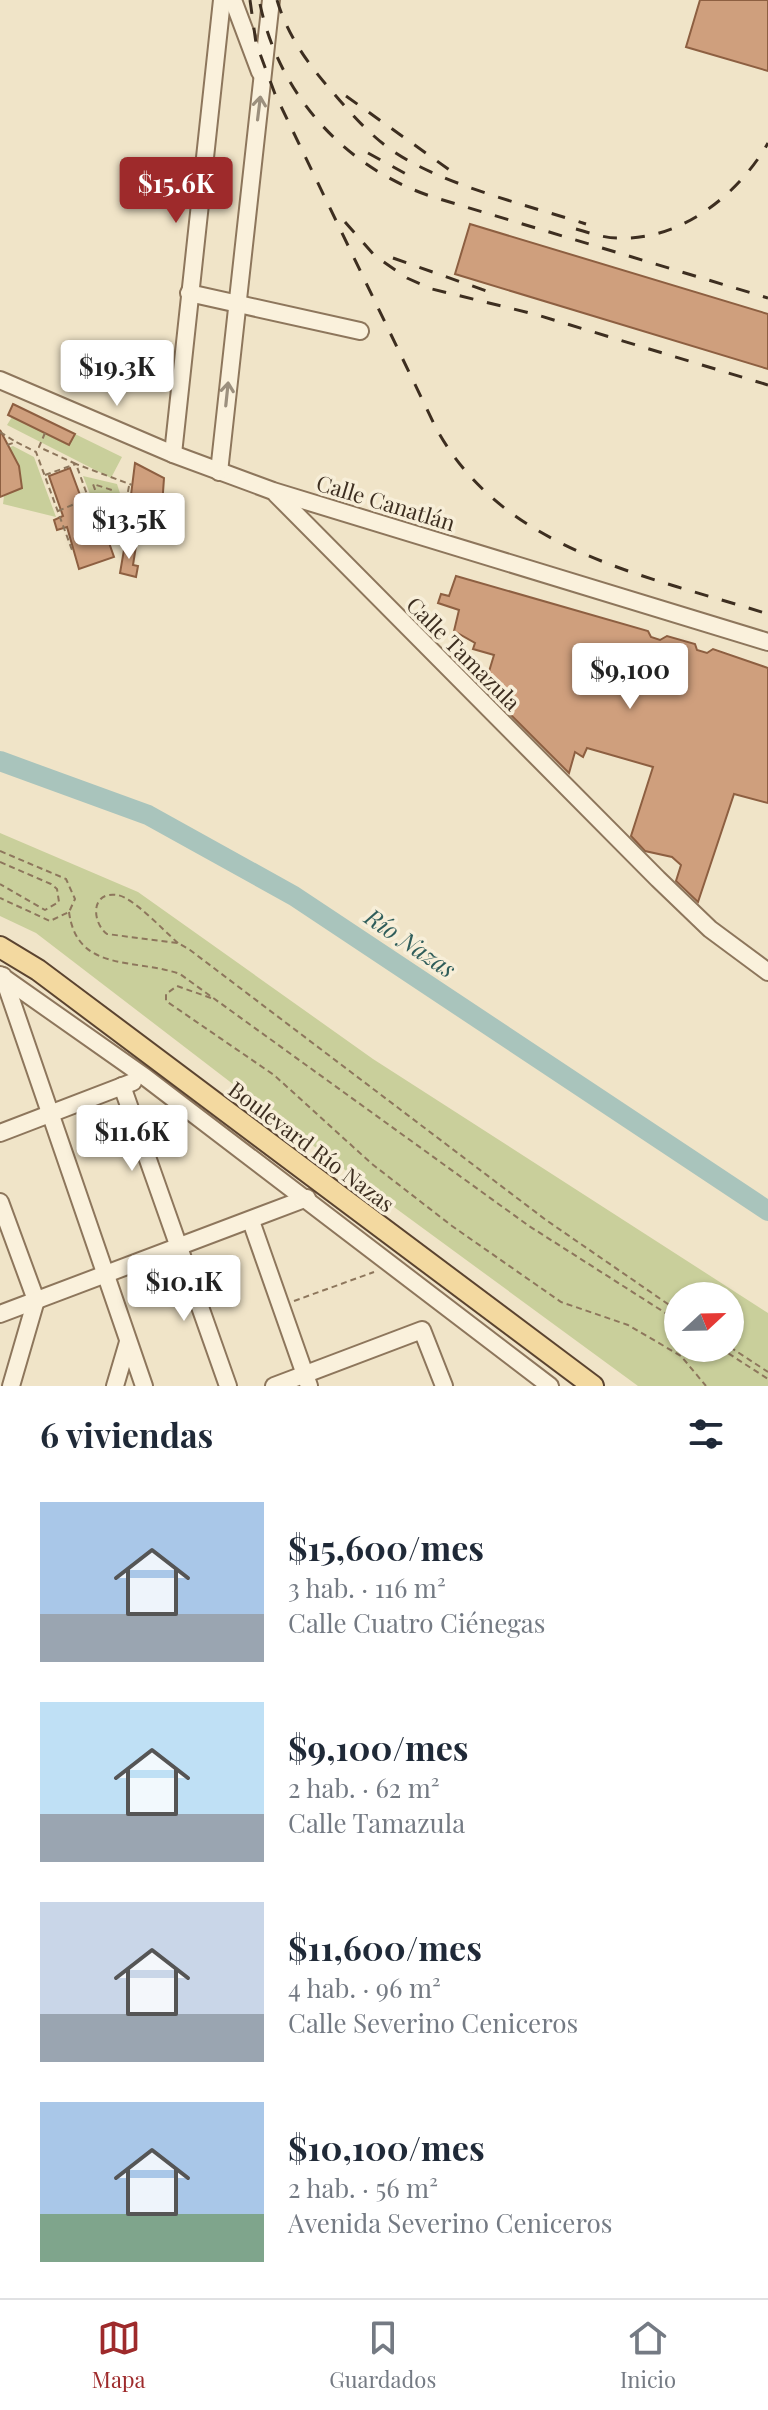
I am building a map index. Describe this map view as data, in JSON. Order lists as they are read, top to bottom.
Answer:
{
  "streets": {
    "main road": ["Boulevard Río Nazas"],
    "street": ["Calle Canatlán", "Calle Tamazula"]
  },
  "crossings": [
    ["Calle Canatlán", "Calle Tamazula"]
  ],
  "water": ["Río Nazas"],
  "north": "right",
  "page": {
    "price": [
      "$15.6K",
      "$19.3K",
      "$13.5K",
      "$9,100",
      "$11.6K",
      "$10.1K"
    ],
    "heading": "6 viviendas",
    "list": [
      {
        "name": "$15,600/mes",
        "note": "3 hab. · 116 m² · Calle Cuatro Ciénegas"
      },
      {
        "name": "$9,100/mes",
        "note": "2 hab. · 62 m² · Calle Tamazula"
      },
      {
        "name": "$11,600/mes",
        "note": "4 hab. · 96 m² · Calle Severino Ceniceros"
      },
      {
        "name": "$10,100/mes",
        "note": "2 hab. · 56 m² · Avenida Severino Ceniceros"
      }
    ],
    "tabs": ["Mapa", "Guardados", "Inicio"]
  }
}
